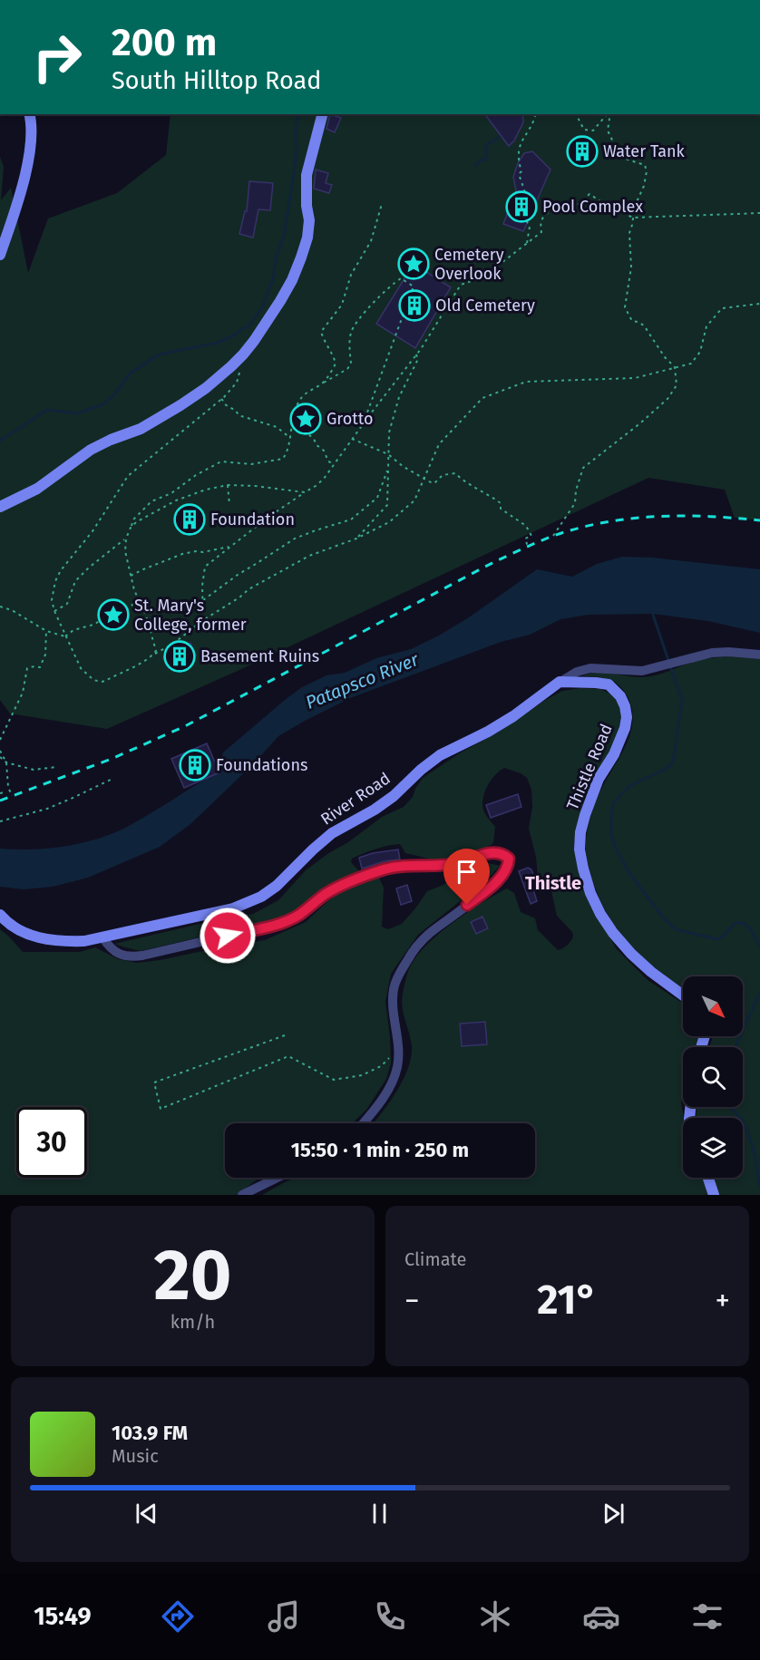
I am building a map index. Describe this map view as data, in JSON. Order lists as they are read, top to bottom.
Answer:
{
  "streets": {
    "street": ["Thistle Road", "River Road"]
  },
  "crossings": [
    ["Thistle Road", "River Road"]
  ],
  "districts": ["Thistle"],
  "water": ["Patapsco River"],
  "places": {
    "building": [
      "Water Tank",
      "Pool Complex",
      "Old Cemetery",
      "Foundation",
      "Basement Ruins",
      "Foundations"
    ],
    "place": ["Cemetery Overlook", "Grotto", "St. Mary's College, former"]
  },
  "north": "bottom right",
  "page": {
    "turn": ["200 m", "South Hilltop Road"],
    "limit": "30",
    "trip": "15:50 · 1 min · 250 m",
    "tile": [
      ["20", "km/h"],
      "Climate"
    ],
    "heat": ["−", "21°", "+"],
    "song": ["103.9 FM", "Music"],
    "tabs": "15:49"
  }
}
